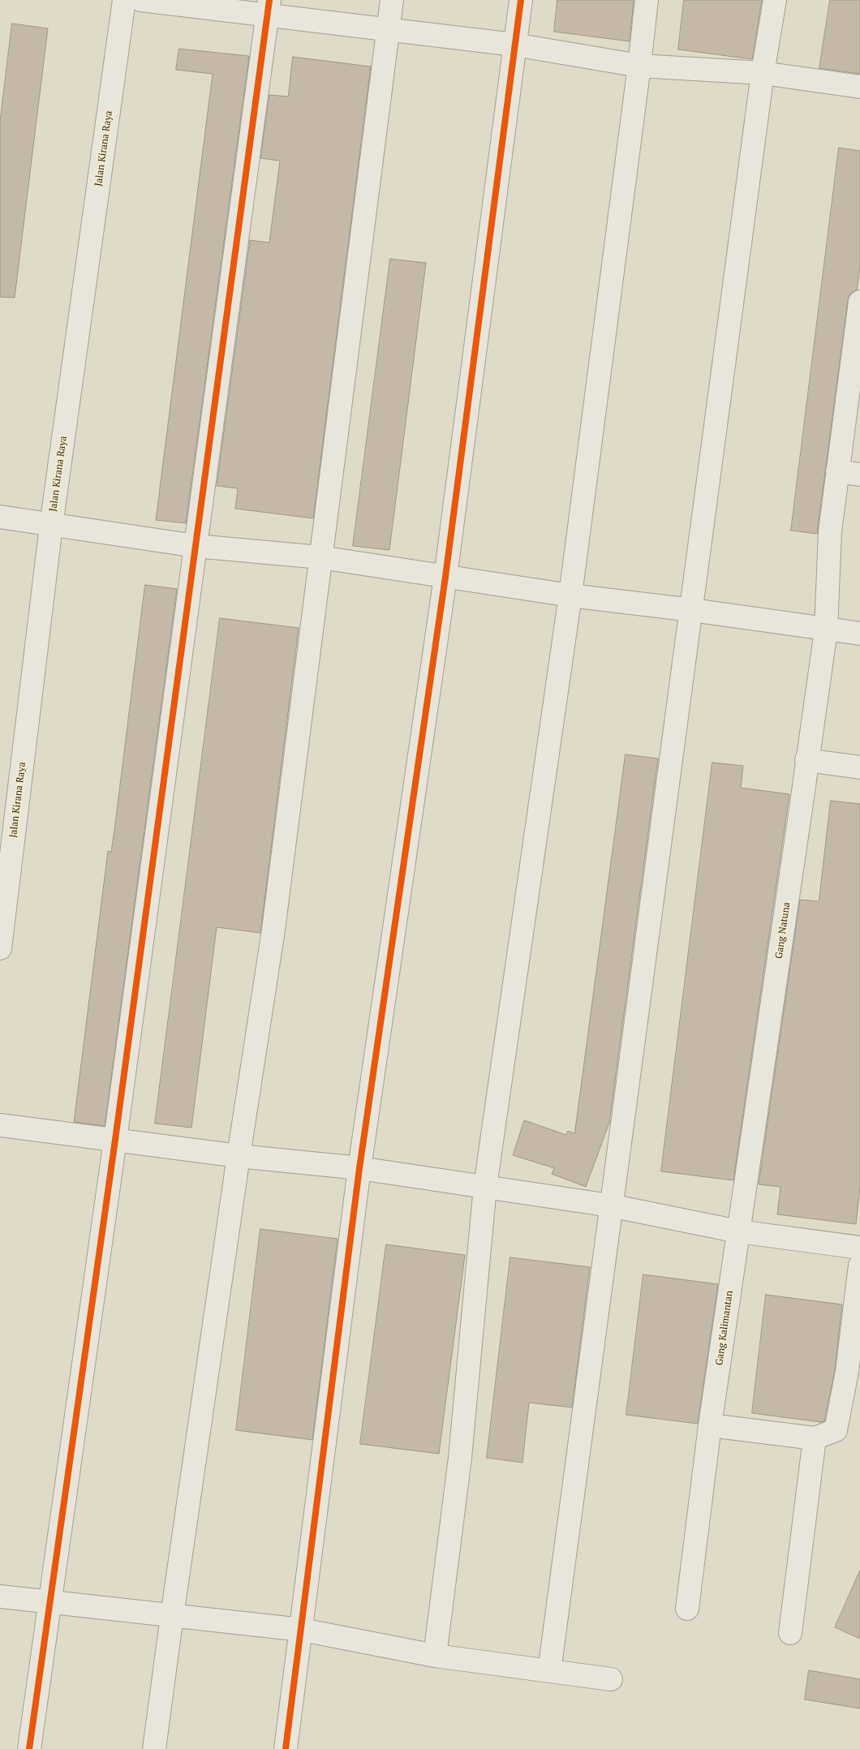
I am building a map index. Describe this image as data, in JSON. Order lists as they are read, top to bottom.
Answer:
{
  "streets": {
    "street": ["Jalan Kirana Raya", "Gang Natuna", "Gang Kalimantan"]
  },
  "crossings": [
    ["Gang Natuna", "Gang Kalimantan"]
  ]
}
